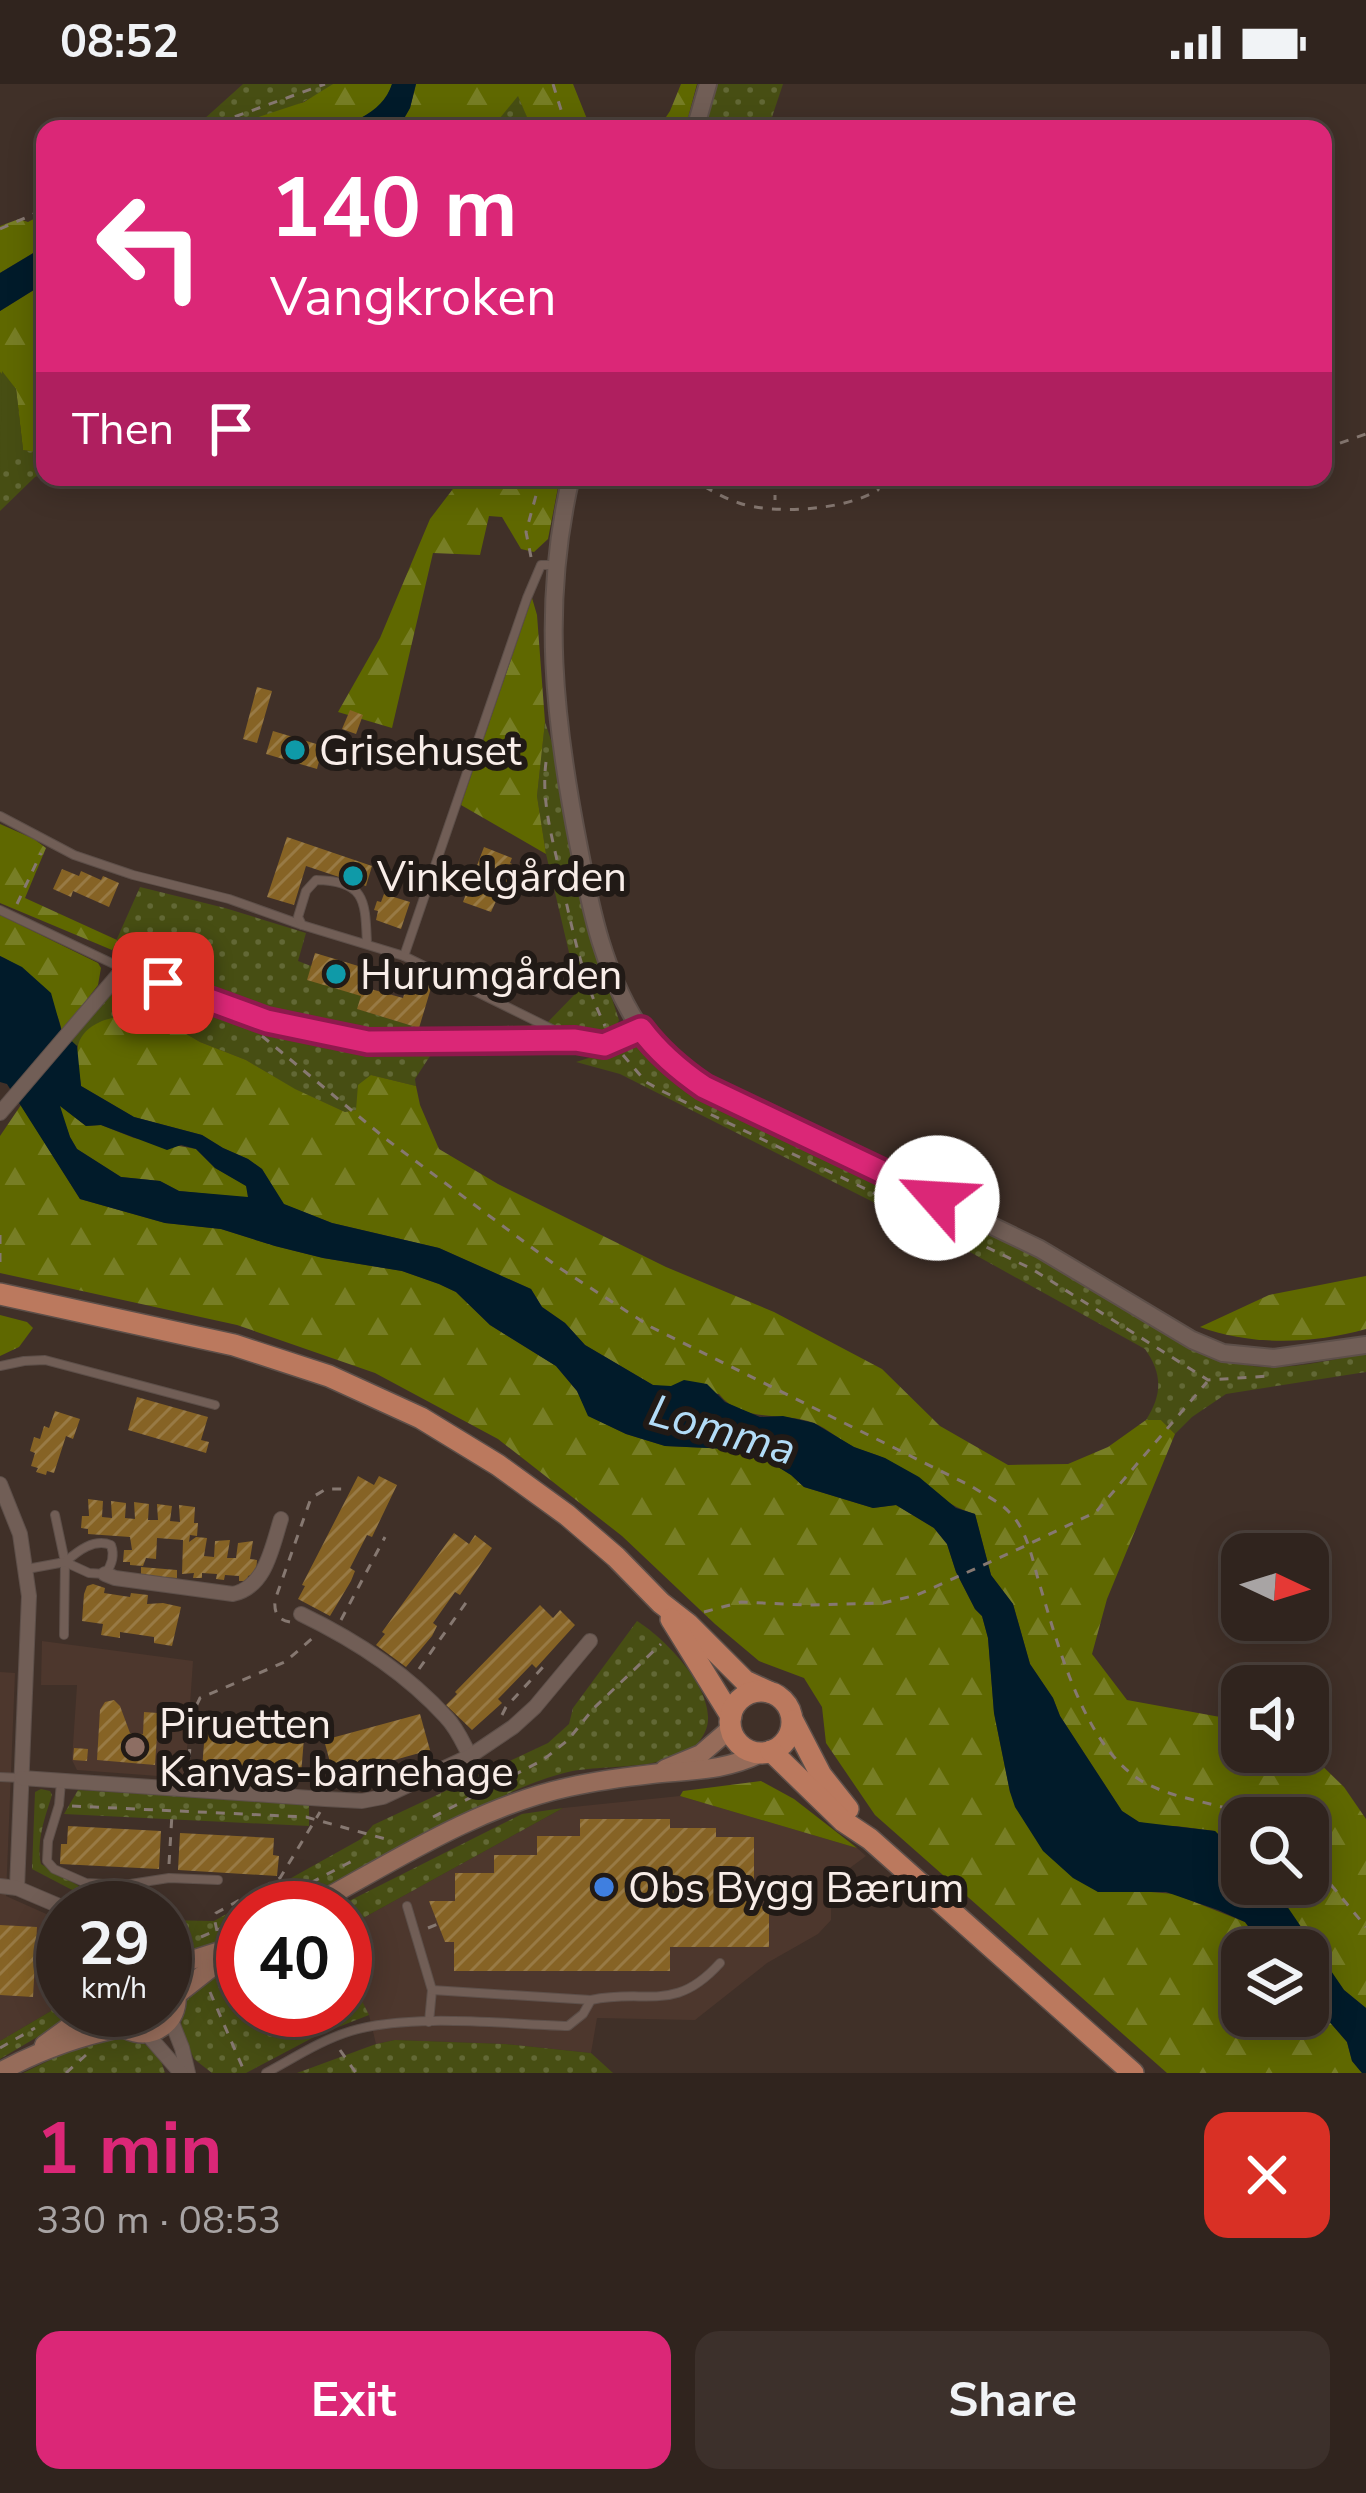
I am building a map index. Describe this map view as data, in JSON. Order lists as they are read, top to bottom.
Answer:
{
  "water": ["Lomma"],
  "places": [
    "Grisehuset",
    "Vinkelgården",
    "Hurumgården",
    "Piruetten Kanvas-barnehage",
    "Obs Bygg Bærum"
  ],
  "north": "right",
  "page": {
    "status": "08:52",
    "turn": ["140 m", "Vangkroken"],
    "then": "Then",
    "speed": "29 km/h",
    "limit": "40",
    "heading": ["1 min", "330 m · 08:53"],
    "buttons": ["Exit", "Share"]
  }
}
